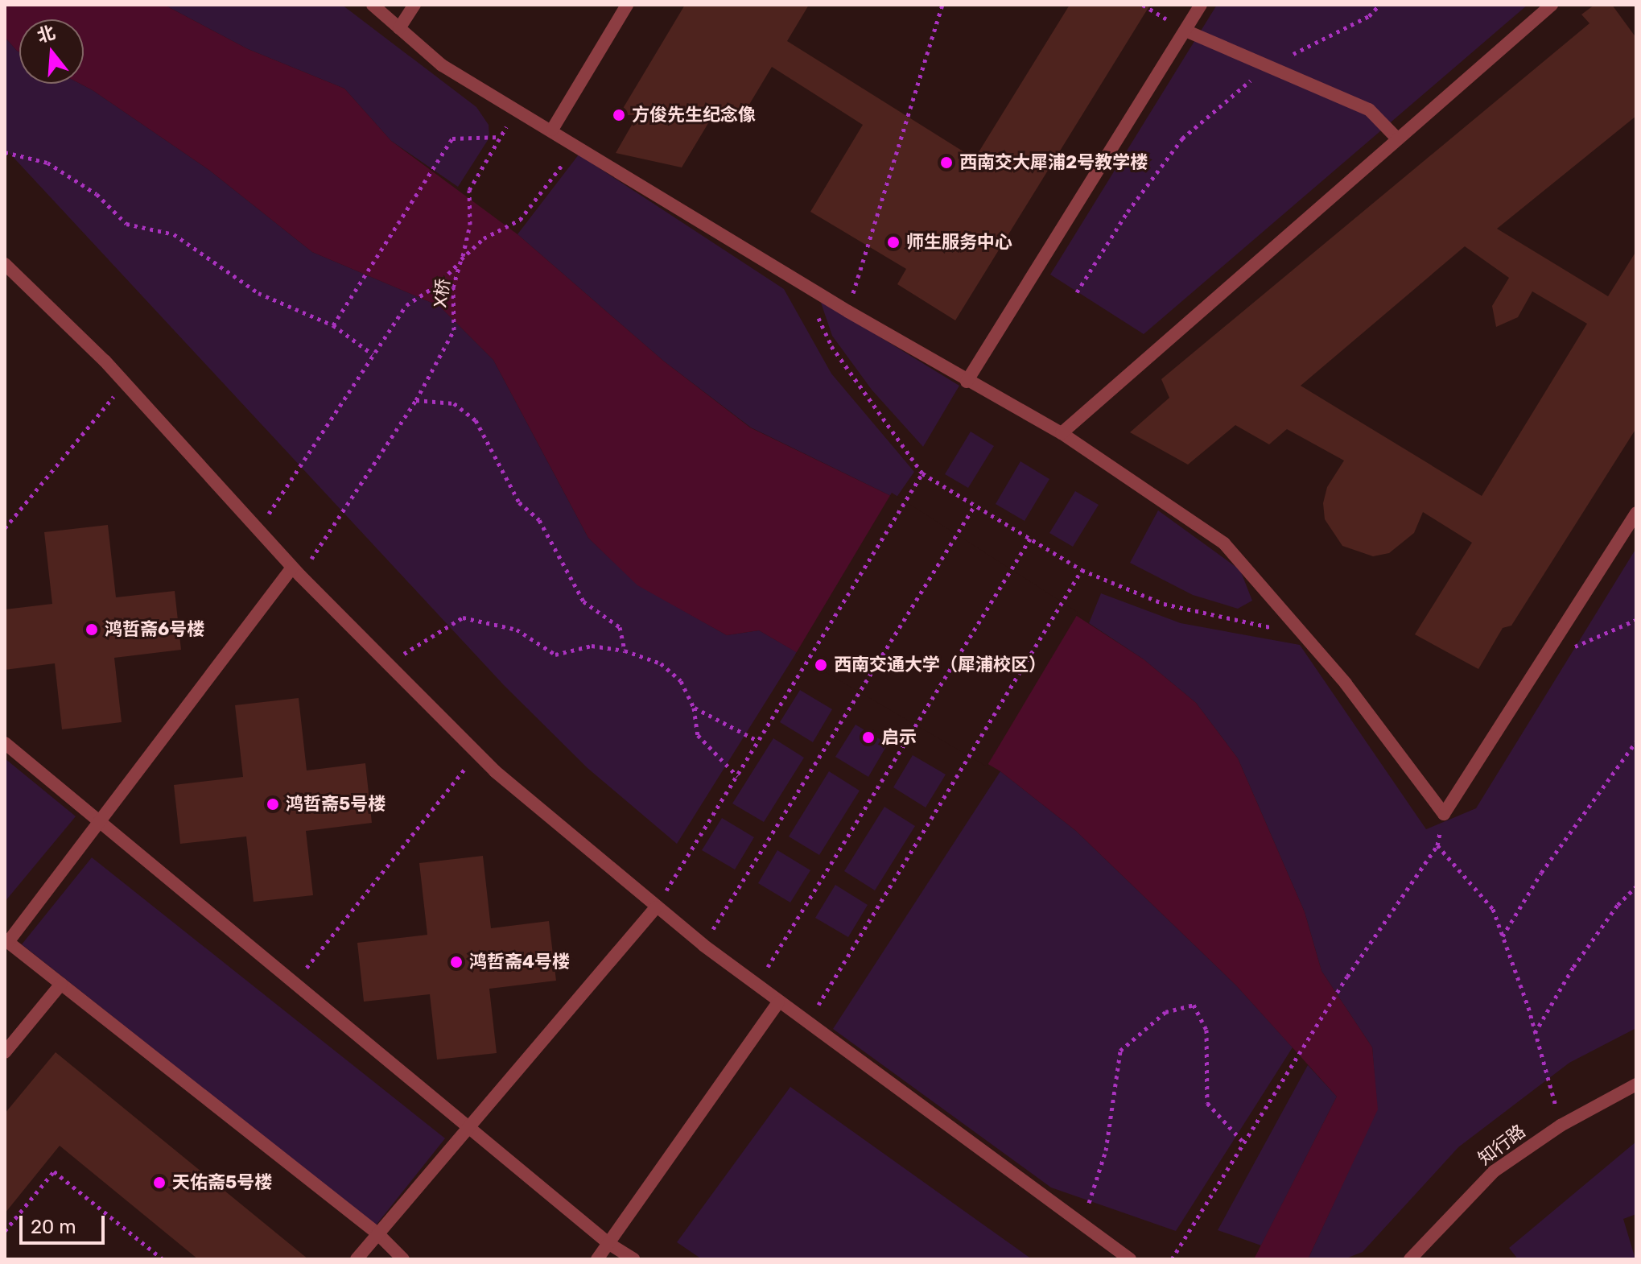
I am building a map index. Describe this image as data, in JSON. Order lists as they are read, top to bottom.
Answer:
{
  "streets": {
    "street": ["知行路"],
    "path": ["X桥"]
  },
  "places": [
    "方俊先生纪念像",
    "西南交大犀浦2号教学楼",
    "师生服务中心",
    "鸿哲斋6号楼",
    "西南交通大学（犀浦校区）",
    "启示",
    "鸿哲斋5号楼",
    "鸿哲斋4号楼",
    "天佑斋5号楼"
  ],
  "scale_bar": "20 m",
  "north": "top"
}
